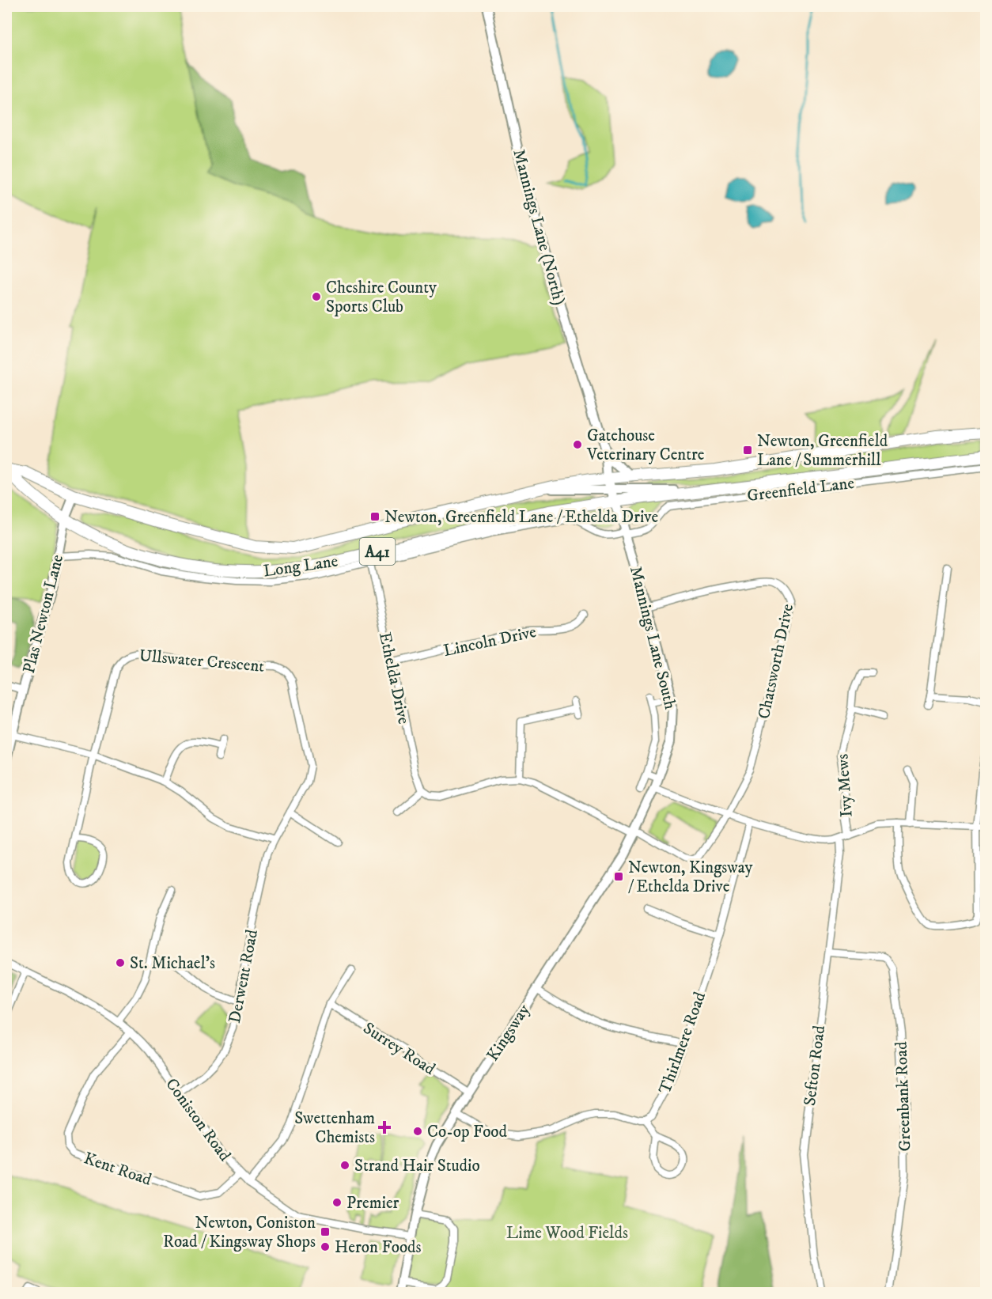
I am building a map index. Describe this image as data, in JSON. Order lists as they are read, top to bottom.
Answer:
{
  "streets": {
    "highway": ["Greenfield Lane", "A41", "Long Lane"],
    "street": [
      "Mannings Lane (North)",
      "Plas Newton Lane",
      "Mannings Lane South",
      "Lincoln Drive",
      "Ullswater Crescent",
      "Chatsworth Drive",
      "Ethelda Drive",
      "Ivy Mews",
      "Derwent Road",
      "Kingsway",
      "Thirlmere Road",
      "Surrey Road",
      "Sefton Road",
      "Greenbank Road",
      "Coniston Road",
      "Kent Road"
    ]
  },
  "crossings": [
    ["Mannings Lane (North)", "Greenfield Lane"],
    ["Mannings Lane (North)", "Long Lane"],
    ["Mannings Lane (North)", "Mannings Lane South"],
    ["Greenfield Lane", "Long Lane"],
    ["Greenfield Lane", "Mannings Lane South"],
    ["Long Lane", "Plas Newton Lane"],
    ["Long Lane", "Mannings Lane South"],
    ["Long Lane", "Ethelda Drive"],
    ["Mannings Lane South", "Chatsworth Drive"],
    ["Mannings Lane South", "Kingsway"],
    ["Lincoln Drive", "Ethelda Drive"],
    ["Ullswater Crescent", "Derwent Road"],
    ["Chatsworth Drive", "Kingsway"],
    ["Derwent Road", "Coniston Road"],
    ["Kingsway", "Surrey Road"],
    ["Kingsway", "Coniston Road"],
    ["Sefton Road", "Greenbank Road"],
    ["Coniston Road", "Kent Road"]
  ],
  "parks": ["Lime Wood Fields"],
  "places": {
    "other": [
      "Cheshire County Sports Club",
      "Gatehouse Veterinary Centre",
      "St. Michael's",
      "Co-op Food",
      "Strand Hair Studio",
      "Premier",
      "Heron Foods"
    ],
    "transit": [
      "Newton, Greenfield Lane / Summerhill",
      "Newton, Greenfield Lane / Ethelda Drive",
      "Newton, Kingsway / Ethelda Drive",
      "Newton, Coniston Road / Kingsway Shops"
    ],
    "health": ["Swettenham Chemists"]
  }
}
